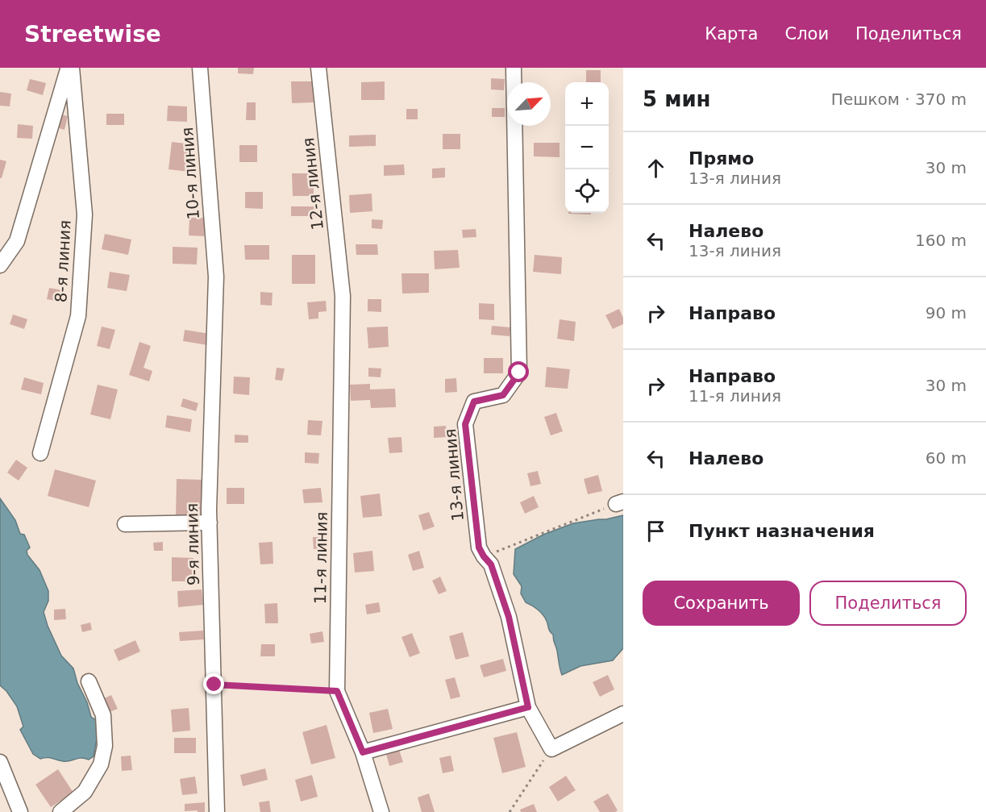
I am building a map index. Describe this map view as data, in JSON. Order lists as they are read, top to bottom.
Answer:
{
  "streets": {
    "street": [
      "10-я линия",
      "12-я линия",
      "8-я линия",
      "13-я линия",
      "9-я линия",
      "11-я линия"
    ]
  },
  "crossings": [
    ["10-я линия", "9-я линия"],
    ["12-я линия", "11-я линия"]
  ],
  "north": "top right",
  "page": {
    "header": "Streetwise",
    "nav": ["Карта", "Слои", "Поделиться"],
    "heading": ["5 мин", "Пешком · 370 m"],
    "map_buttons": ["+", "−"],
    "list": [
      ["Прямо", "13-я линия", "30 m"],
      ["Налево", "13-я линия", "160 m"],
      ["Направо", "90 m"],
      ["Направо", "11-я линия", "30 m"],
      ["Налево", "60 m"],
      "Пункт назначения"
    ],
    "buttons": ["Сохранить", "Поделиться"]
  }
}
